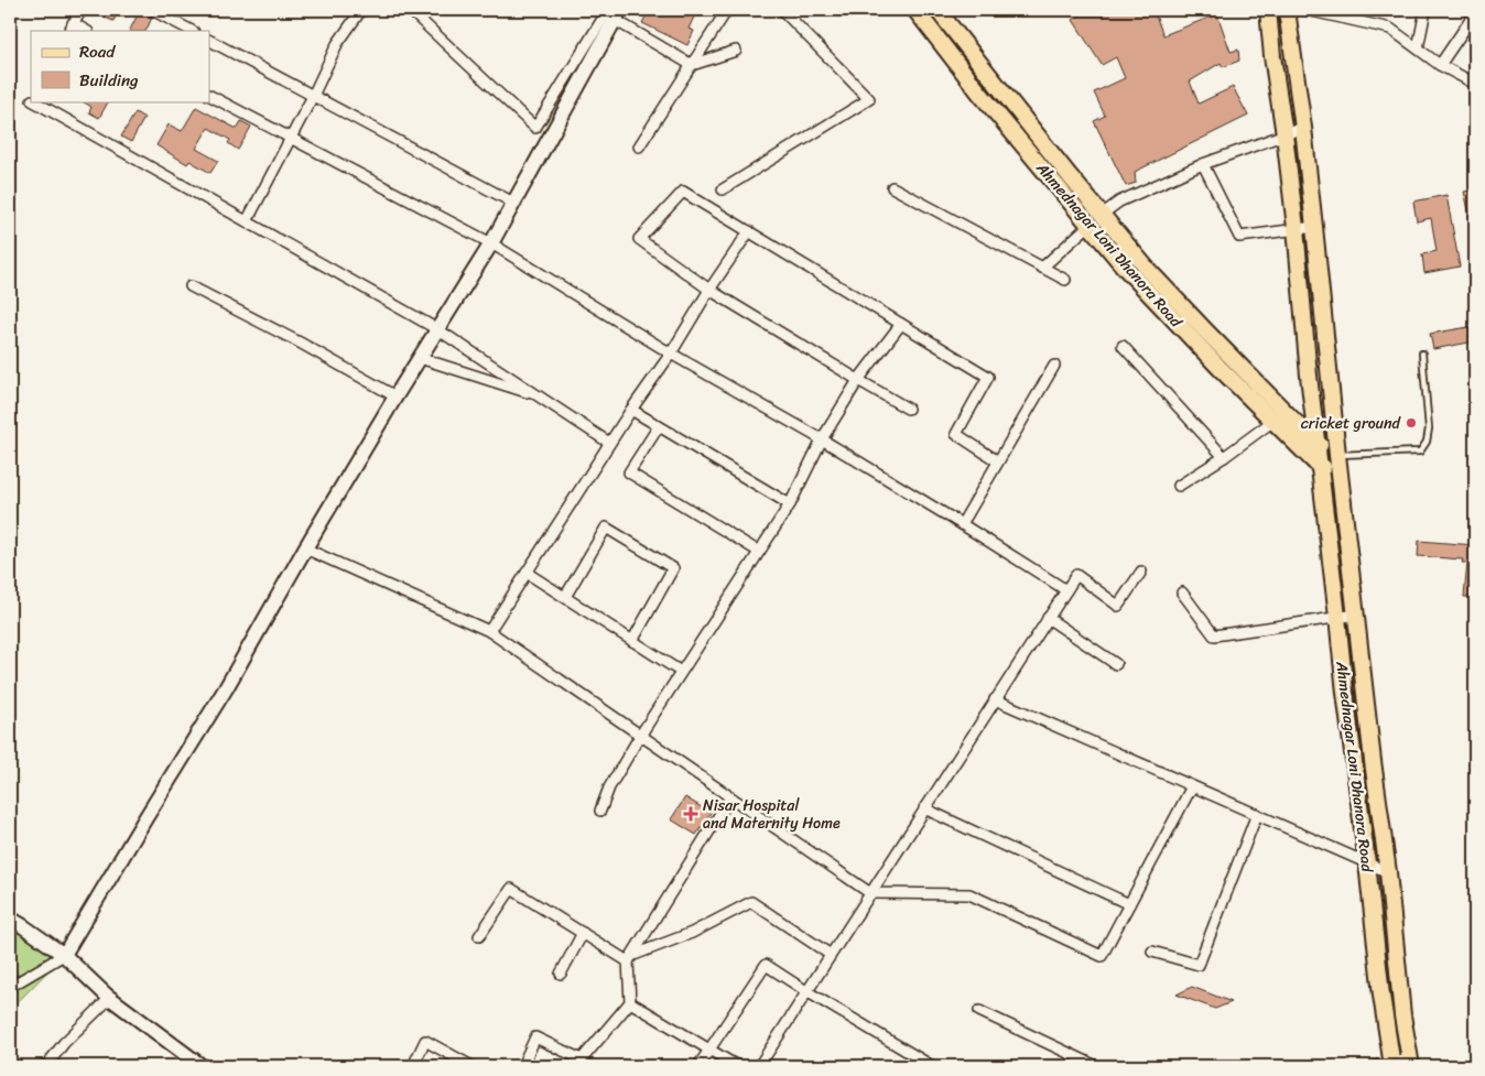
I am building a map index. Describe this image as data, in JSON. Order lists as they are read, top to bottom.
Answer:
{
  "streets": {
    "main road": ["Ahmednagar Loni Dhanora Road"]
  },
  "places": {
    "other": ["cricket ground"],
    "health": ["Nisar Hospital and Maternity Home"]
  },
  "legend": ["Road", "Building"]
}
